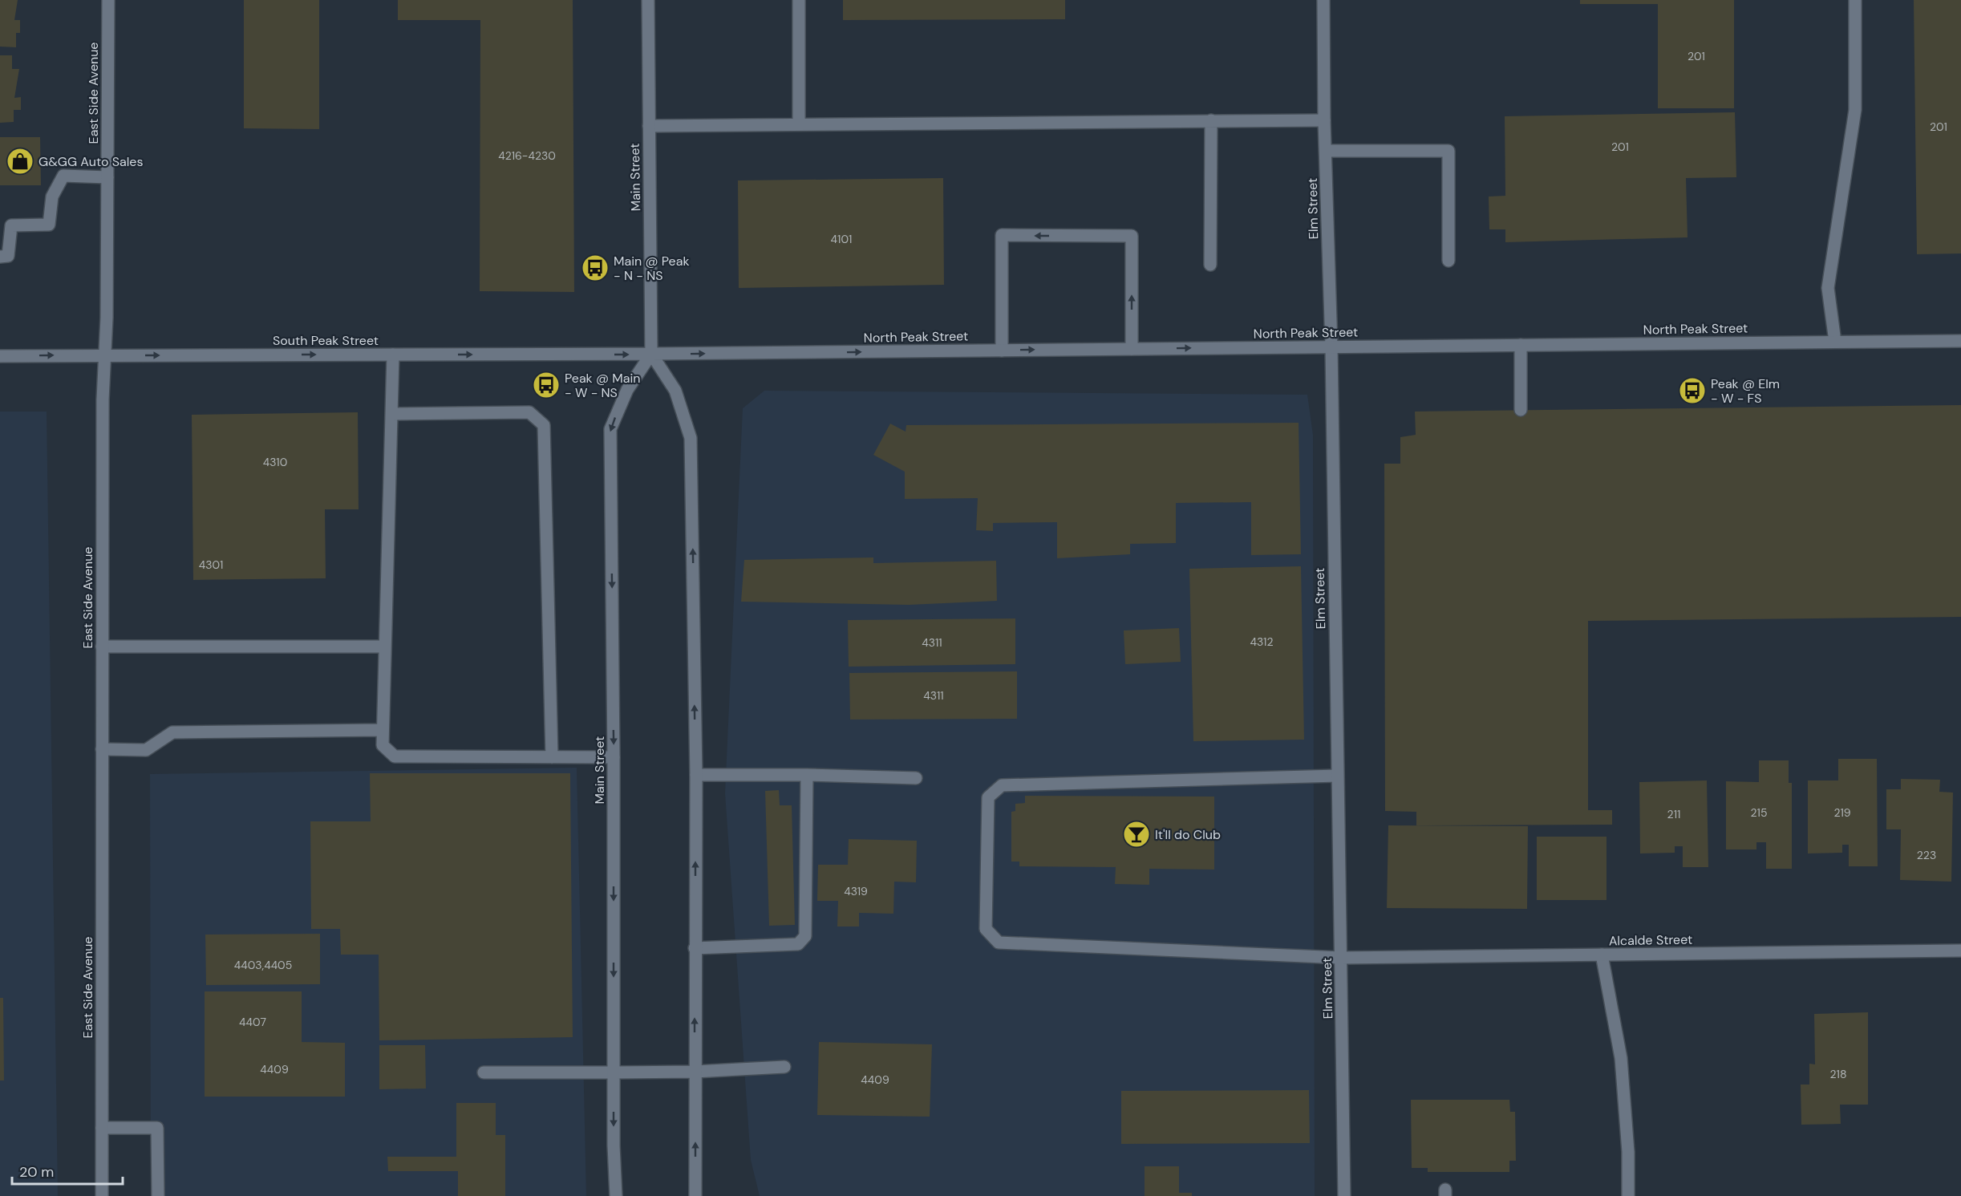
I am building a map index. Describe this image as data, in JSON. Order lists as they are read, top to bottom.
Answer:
{
  "streets": {
    "main road": [
      "East Side Avenue",
      "Main Street",
      "Elm Street",
      "North Peak Street",
      "South Peak Street",
      "Alcalde Street"
    ]
  },
  "crossings": [
    ["East Side Avenue", "South Peak Street"],
    ["Main Street", "North Peak Street"],
    ["Main Street", "South Peak Street"],
    ["Elm Street", "North Peak Street"],
    ["Elm Street", "Alcalde Street"],
    ["North Peak Street", "South Peak Street"]
  ],
  "one_way": ["North Peak Street", "South Peak Street"],
  "places": {
    "shop": ["G&GG Auto Sales"],
    "bus stop": ["Main @ Peak - N - NS", "Peak @ Main - W - NS", "Peak @ Elm - W - FS"],
    "bar": ["It'll do Club"]
  },
  "house_numbers": [
    "201",
    "201",
    "201",
    "4216-4230",
    "4101",
    "4310",
    "4301",
    "4312",
    "4311",
    "4311",
    "215",
    "219",
    "211",
    "223",
    "4319",
    "4403,4405",
    "4407",
    "4409",
    "218",
    "4409"
  ],
  "scale_bar": "20 m"
}
